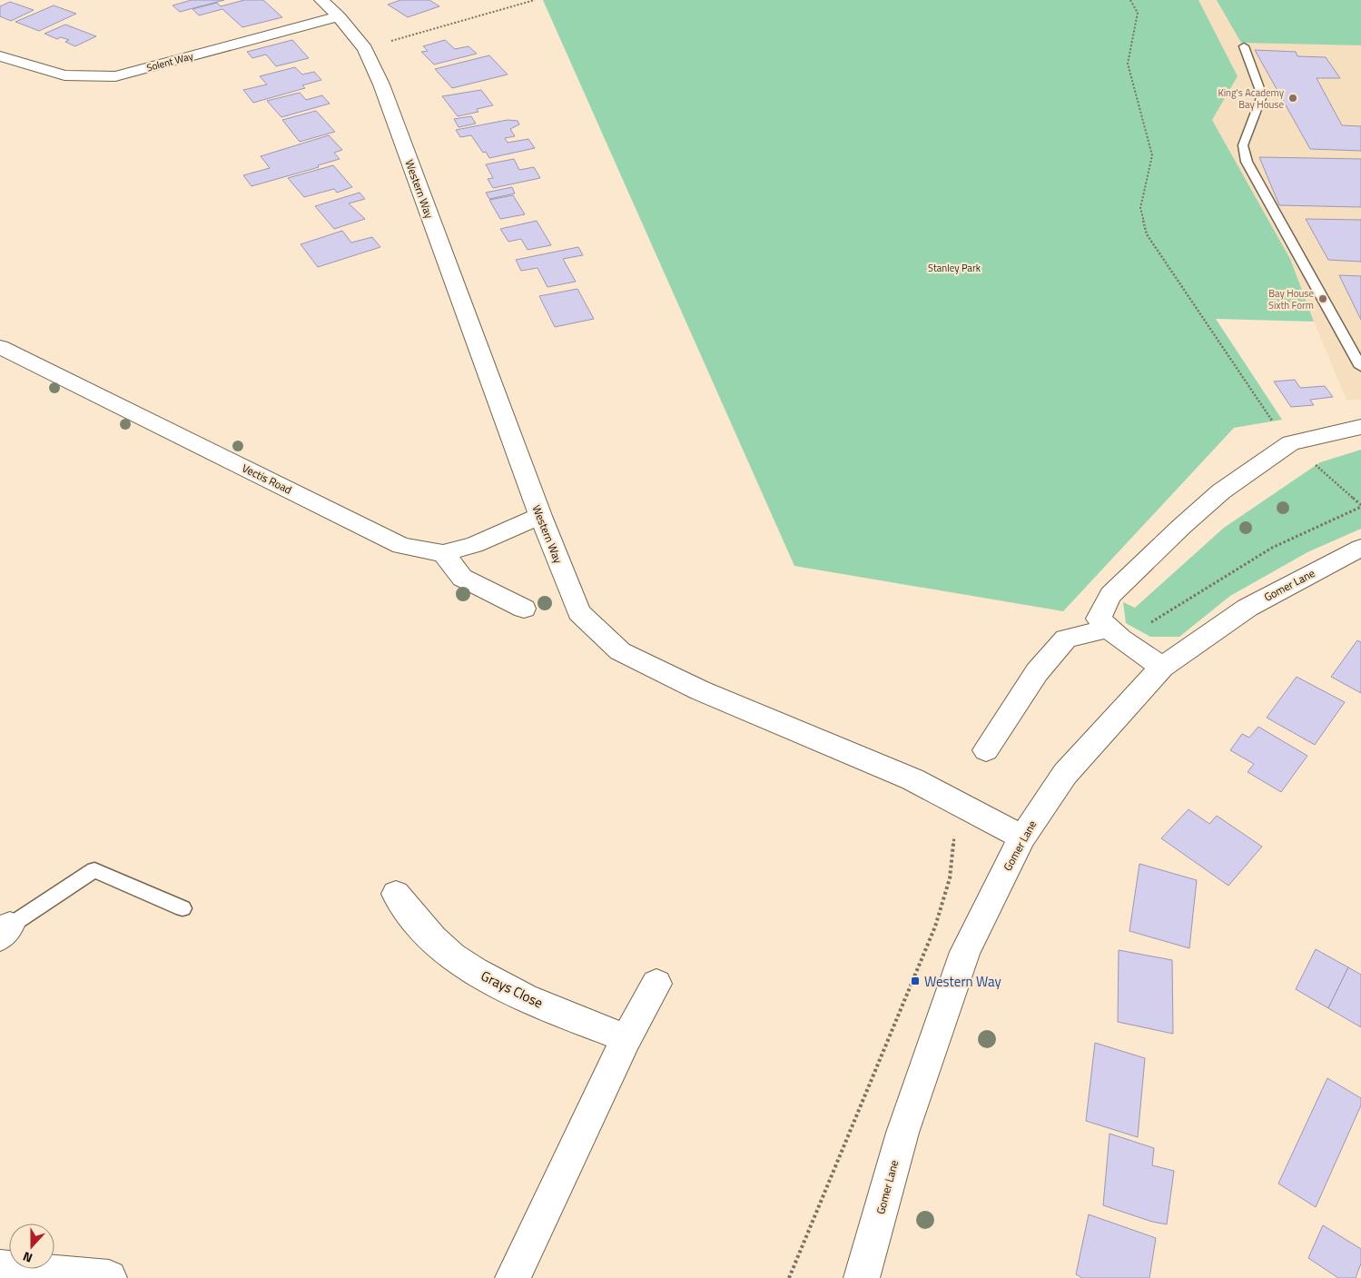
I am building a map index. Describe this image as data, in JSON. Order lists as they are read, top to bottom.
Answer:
{
  "streets": {
    "street": [
      "Solent Way",
      "Western Way",
      "Vectis Road",
      "Gomer Lane",
      "Grays Close"
    ]
  },
  "crossings": [
    ["Solent Way", "Western Way"],
    ["Western Way", "Vectis Road"],
    ["Western Way", "Gomer Lane"]
  ],
  "parks": ["Stanley Park"],
  "places": {
    "other": ["King's Academy Bay House", "Bay House Sixth Form"],
    "transit": ["Western Way"]
  },
  "north": "bottom"
}
